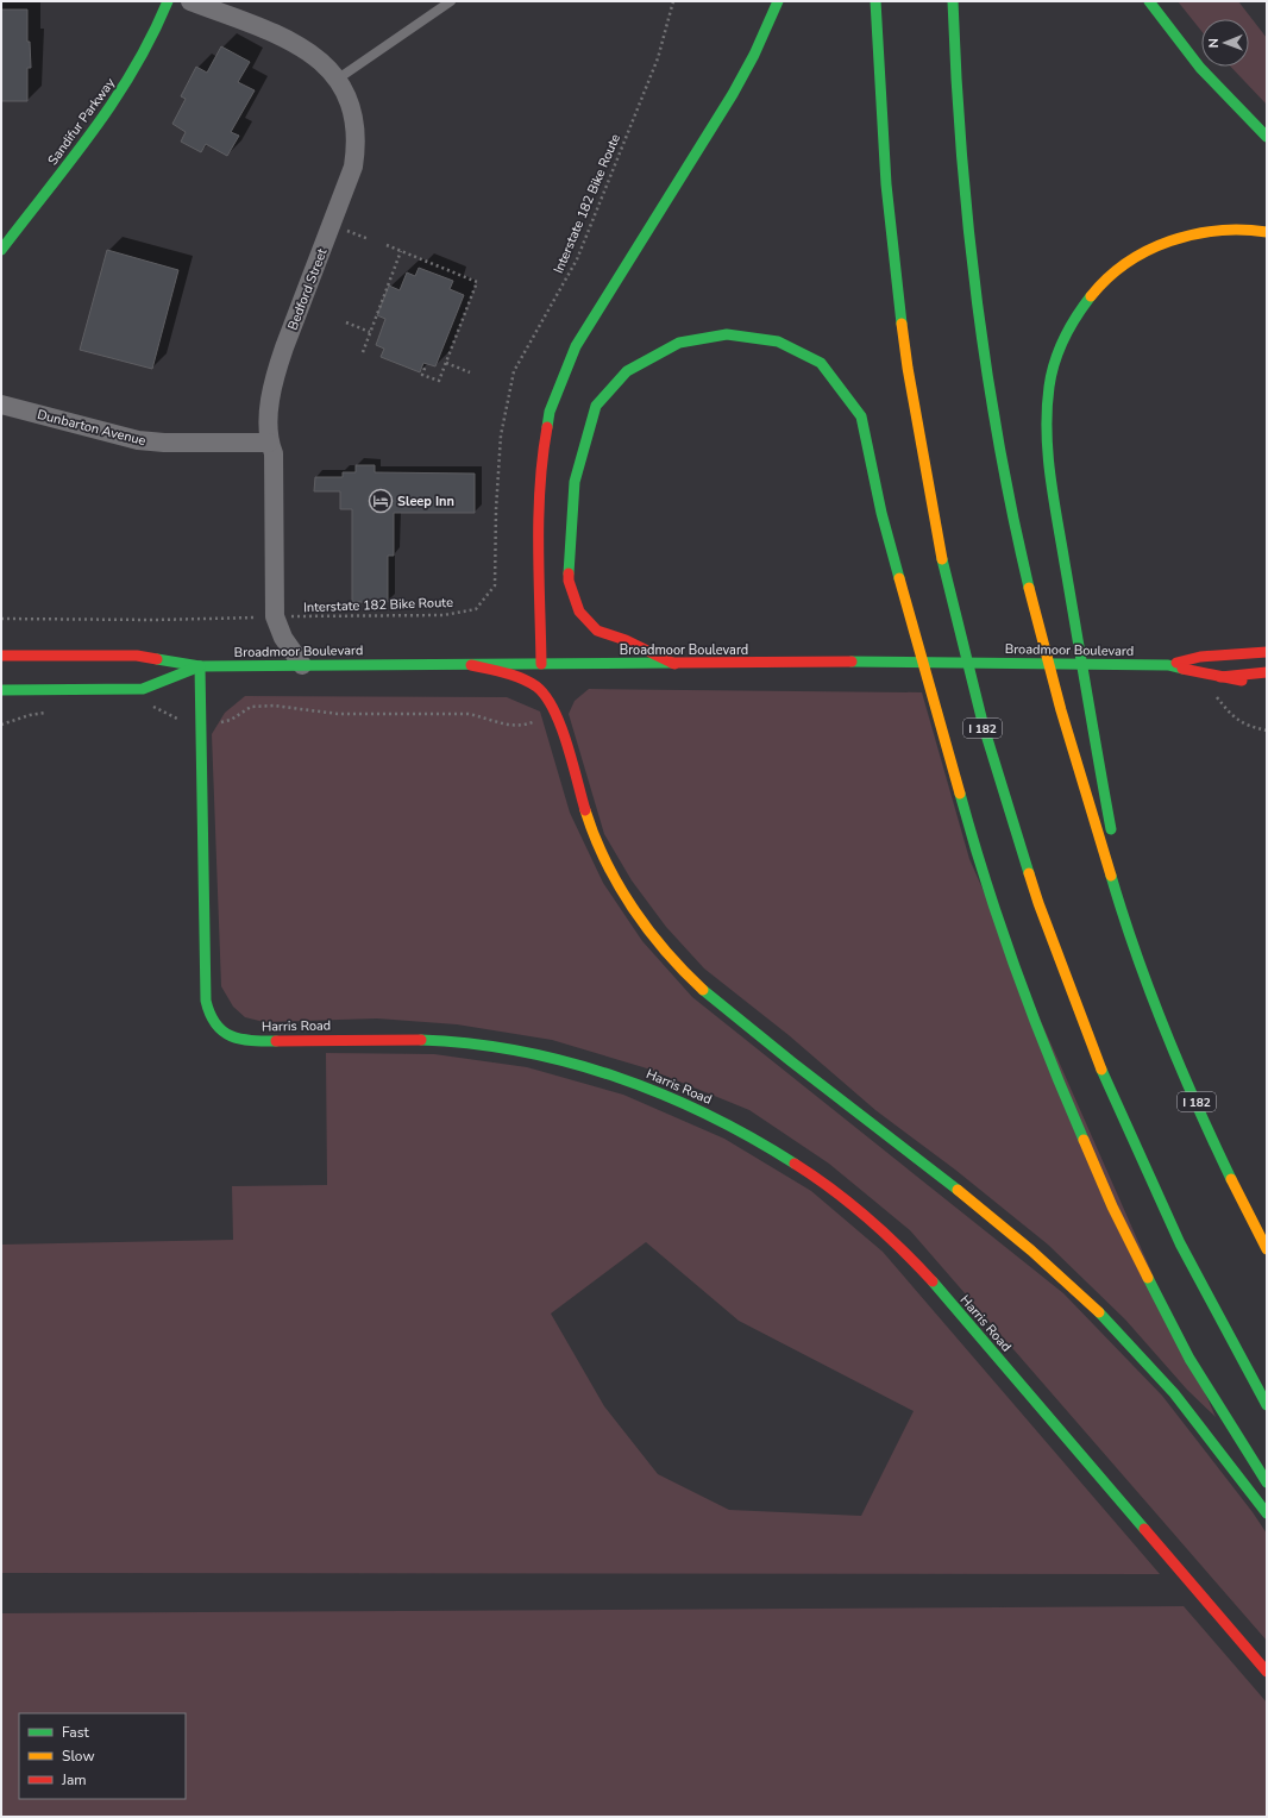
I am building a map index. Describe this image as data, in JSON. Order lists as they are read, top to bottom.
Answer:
{
  "streets": {
    "main road": [
      "Sandifur Parkway",
      "Broadmoor Boulevard",
      "I 182",
      "Harris Road"
    ],
    "street": ["Bedford Street", "Dunbarton Avenue"],
    "path": ["Interstate 182 Bike Route"]
  },
  "crossings": [
    ["Interstate 182 Bike Route", "Bedford Street"],
    ["Bedford Street", "Dunbarton Avenue"],
    ["Bedford Street", "Broadmoor Boulevard"],
    ["Broadmoor Boulevard", "Harris Road"]
  ],
  "places": {
    "hotel": ["Sleep Inn"]
  },
  "legend": ["Fast", "Slow", "Jam"],
  "north": "left"
}
